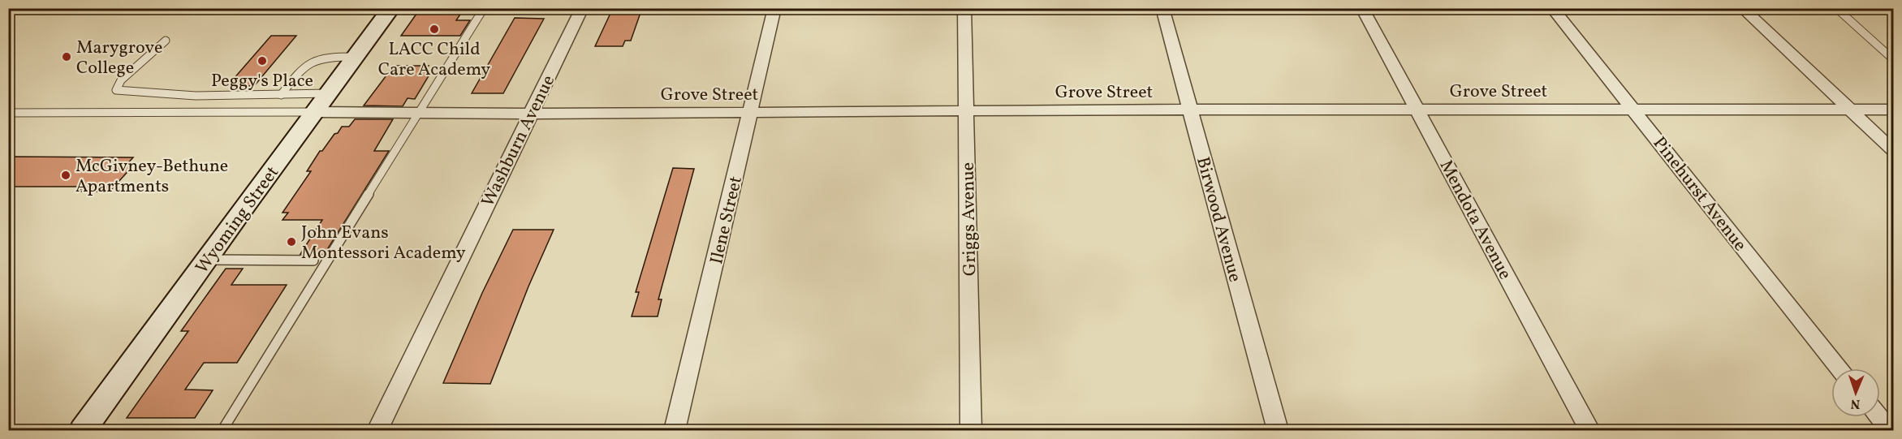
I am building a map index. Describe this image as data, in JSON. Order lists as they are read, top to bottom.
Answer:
{
  "streets": {
    "street": [
      "Grove Street",
      "Washburn Avenue",
      "Pinehurst Avenue",
      "Wyoming Street",
      "Griggs Avenue",
      "Birwood Avenue",
      "Mendota Avenue",
      "Ilene Street"
    ]
  },
  "crossings": [
    ["Grove Street", "Washburn Avenue"],
    ["Grove Street", "Pinehurst Avenue"],
    ["Grove Street", "Wyoming Street"],
    ["Grove Street", "Griggs Avenue"],
    ["Grove Street", "Birwood Avenue"],
    ["Grove Street", "Mendota Avenue"],
    ["Grove Street", "Ilene Street"]
  ],
  "places": [
    "LACC Child Care Academy",
    "Marygrove College",
    "Peggy's Place",
    "McGivney-Bethune Apartments",
    "John Evans Montessori Academy"
  ],
  "north": "bottom"
}
